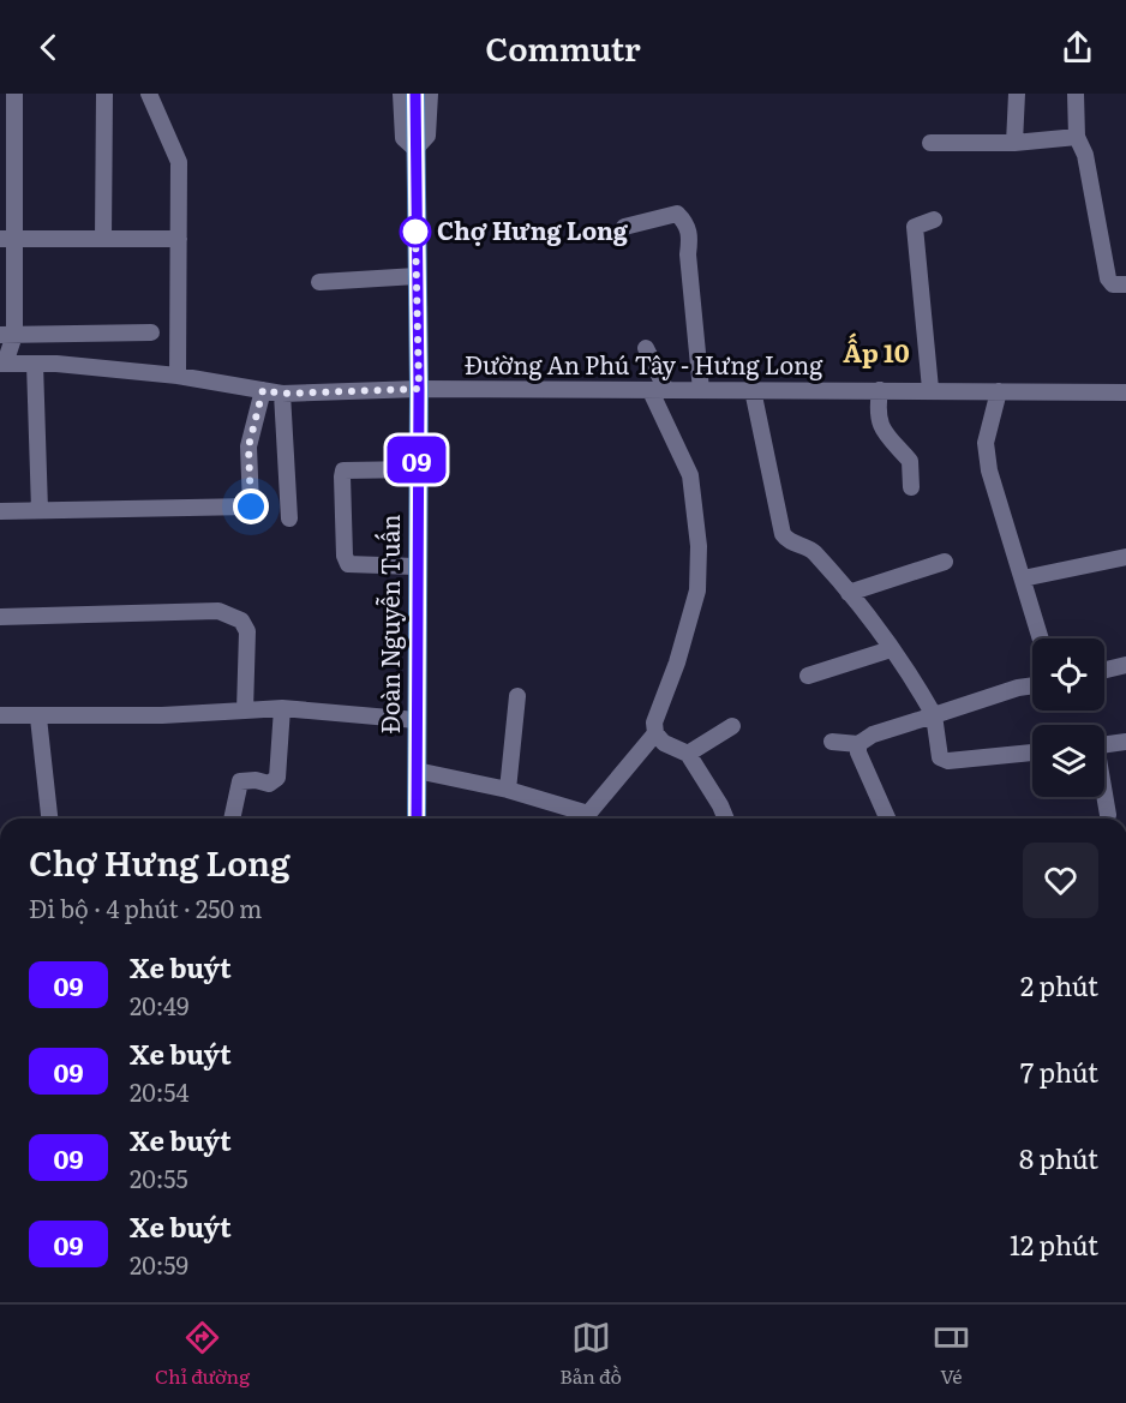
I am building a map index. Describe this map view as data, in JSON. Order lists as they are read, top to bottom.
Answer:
{
  "streets": {
    "main road": ["Đoàn Nguyễn Tuấn"],
    "street": ["Đường An Phú Tây - Hưng Long"]
  },
  "crossings": [
    ["Đường An Phú Tây - Hưng Long", "Đoàn Nguyễn Tuấn"]
  ],
  "districts": ["Ấp 10"],
  "places": ["Chợ Hưng Long"],
  "lines": ["bus line 09"],
  "page": {
    "header": "Commutr",
    "on_map": "09",
    "heading": ["Chợ Hưng Long", "Đi bộ · 4 phút · 250 m"],
    "list": [
      {
        "mark": "09",
        "name": "Xe buýt",
        "note": "20:49",
        "value": "2 phút"
      },
      {
        "mark": "09",
        "name": "Xe buýt",
        "note": "20:54",
        "value": "7 phút"
      },
      {
        "mark": "09",
        "name": "Xe buýt",
        "note": "20:55",
        "value": "8 phút"
      },
      {
        "mark": "09",
        "name": "Xe buýt",
        "note": "20:59",
        "value": "12 phút"
      }
    ],
    "tabs": ["Chỉ đường", "Bản đồ", "Vé"]
  }
}
